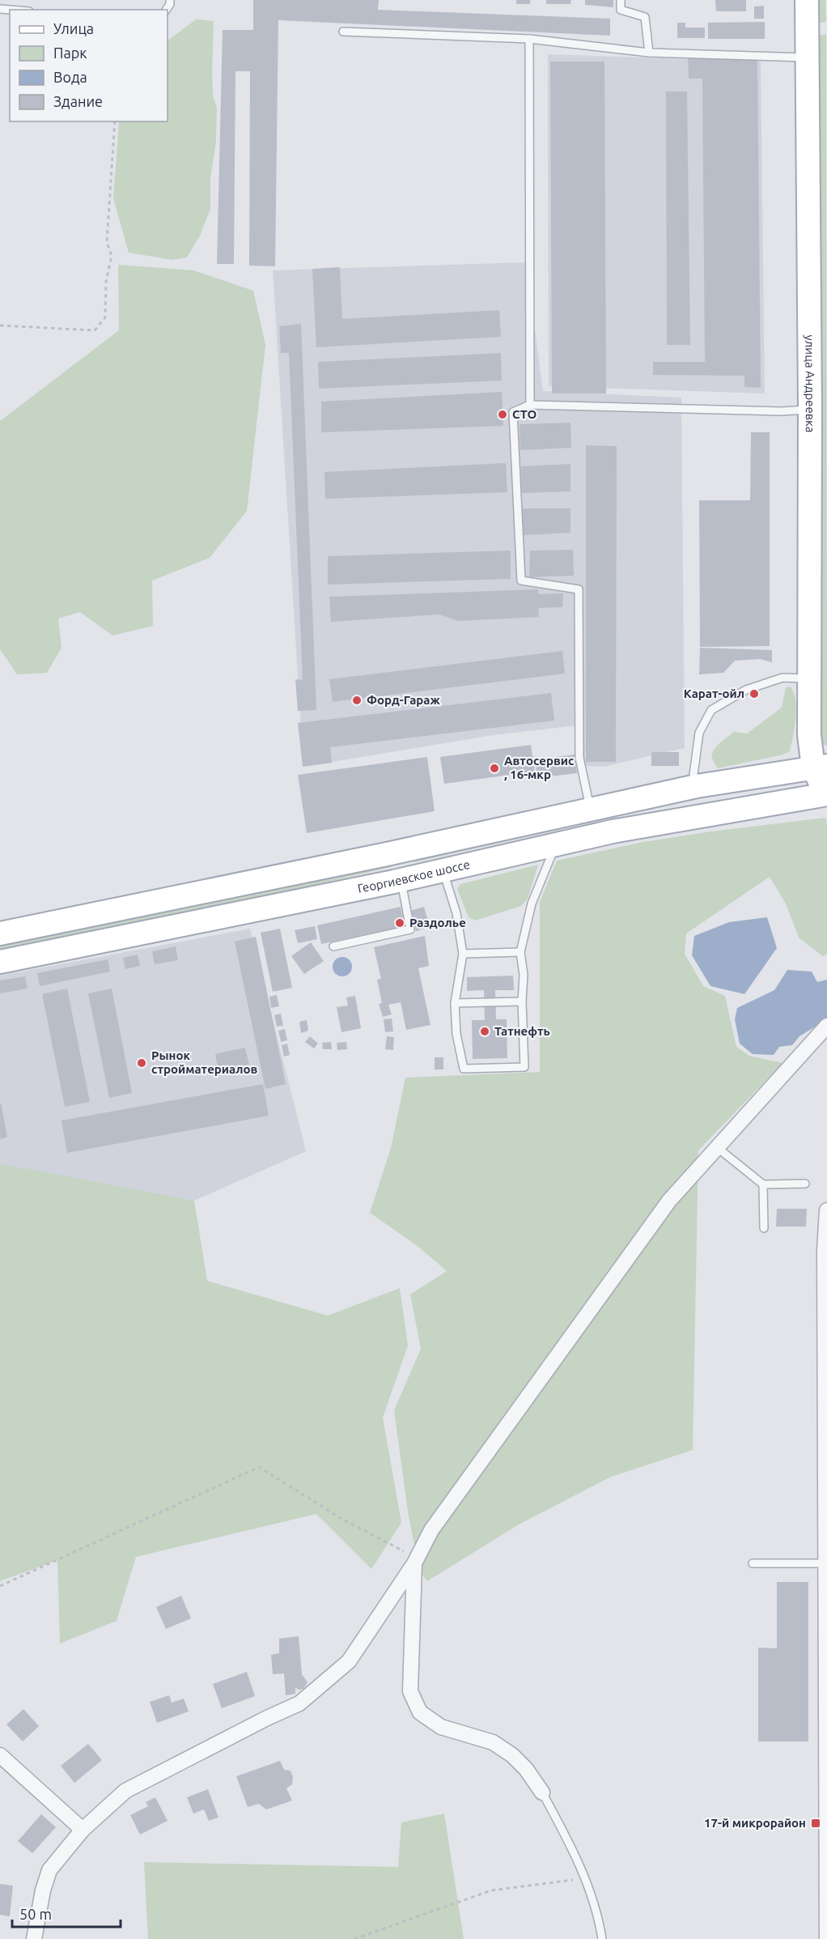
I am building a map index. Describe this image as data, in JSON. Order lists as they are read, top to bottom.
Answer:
{
  "streets": {
    "main road": ["улица Андреевка", "Георгиевское шоссе"]
  },
  "places": {
    "other": [
      "СТО",
      "Карат-ойл",
      "Форд-Гараж",
      "Автосервис , 16-мкр",
      "Раздолье",
      "Татнефть",
      "Рынок стройматериалов"
    ],
    "transit": ["17-й микрорайон"]
  },
  "legend": [
    "Улица",
    "Парк",
    "Вода",
    "Здание"
  ],
  "scale_bar": "50 m"
}
